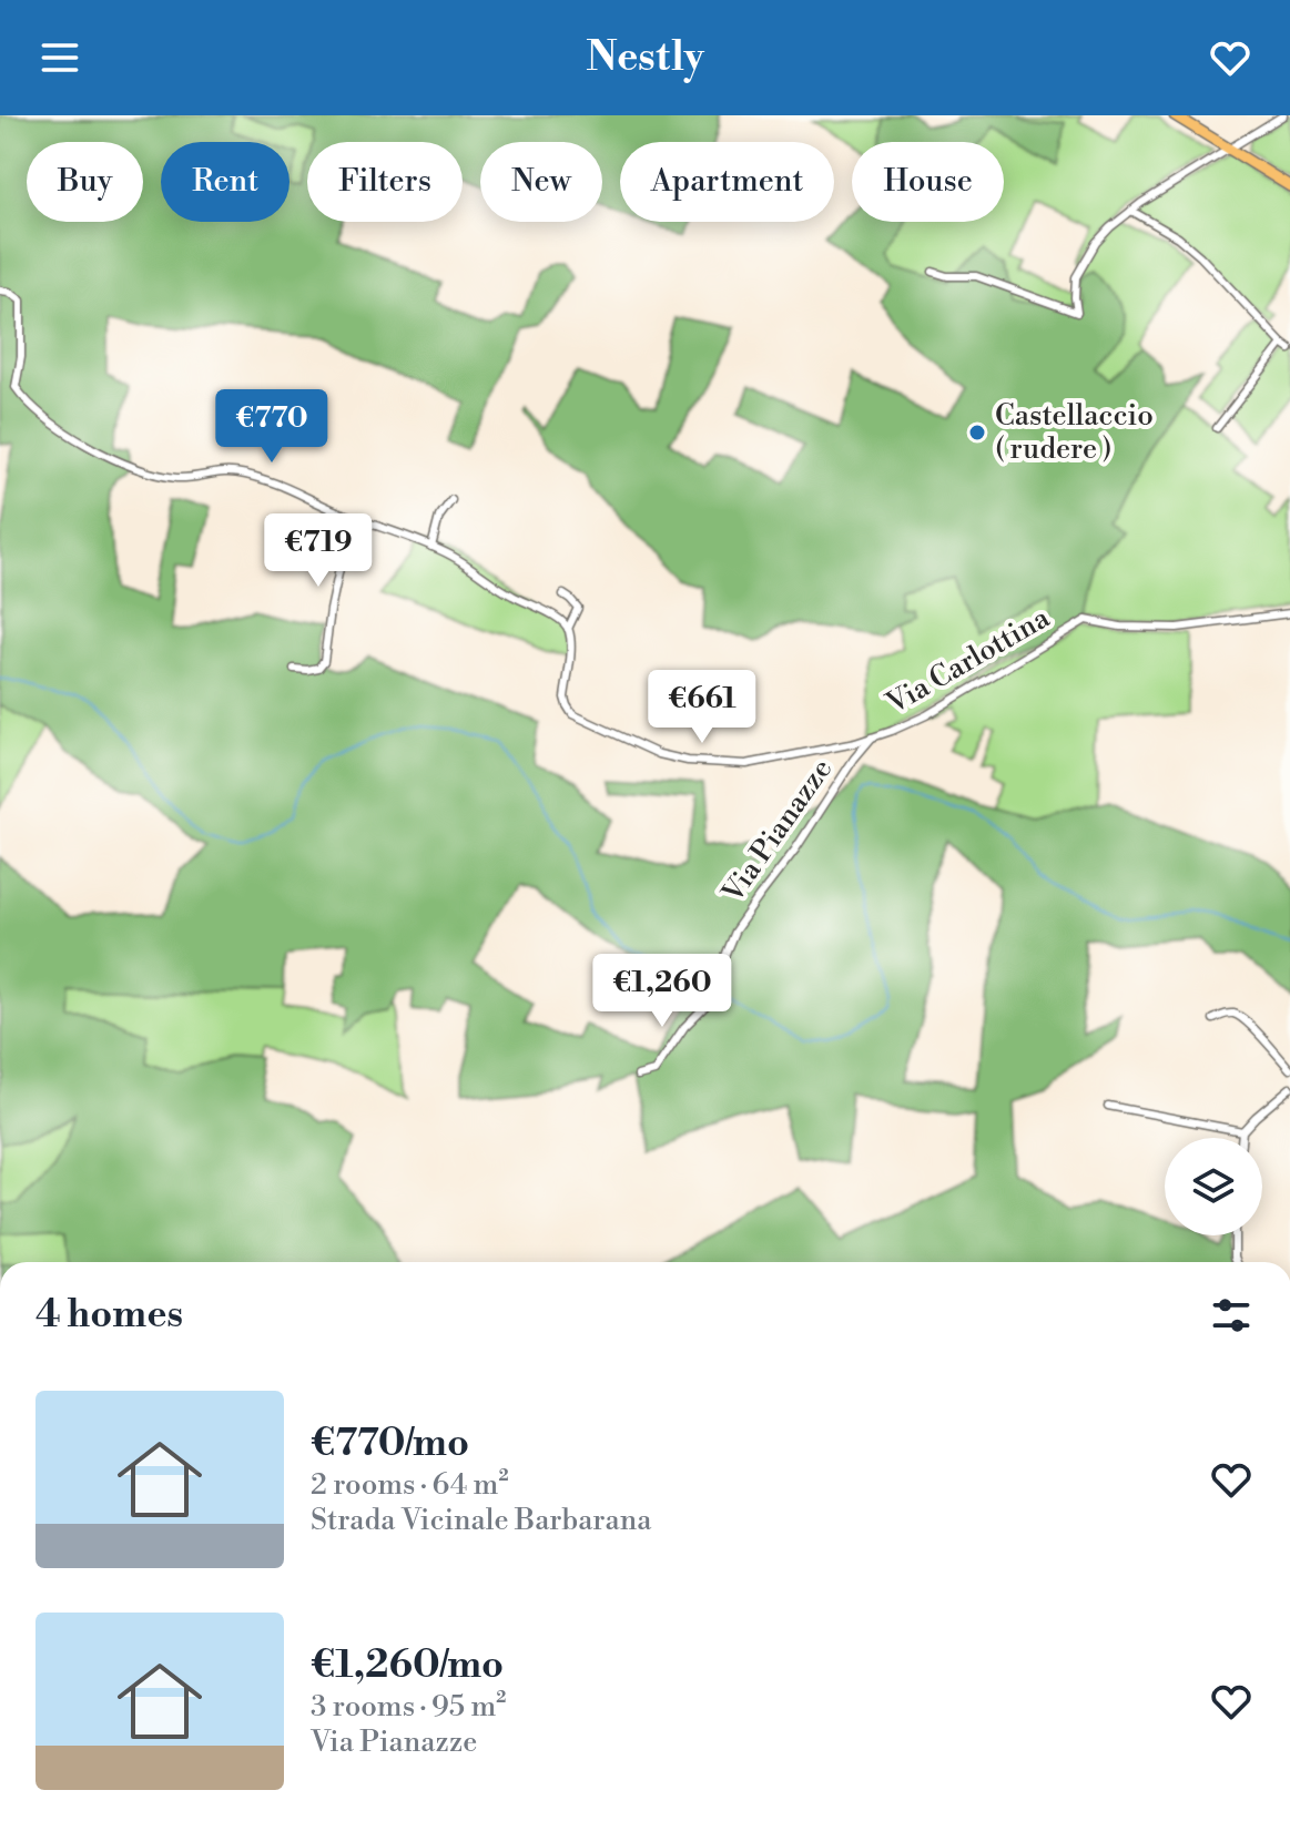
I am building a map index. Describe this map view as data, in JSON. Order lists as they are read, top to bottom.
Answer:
{
  "streets": {
    "street": ["Via Carlottina", "Via Pianazze"]
  },
  "crossings": [
    ["Via Carlottina", "Via Pianazze"]
  ],
  "places": ["Castellaccio ( rudere )"],
  "page": {
    "header": "Nestly",
    "chip": [
      "Buy",
      "Rent",
      "Filters",
      "New",
      "Apartment",
      "House"
    ],
    "price": [
      "€770",
      "€719",
      "€661",
      "€1,260"
    ],
    "heading": "4 homes",
    "list": [
      {
        "name": "€770/mo",
        "note": "2 rooms · 64 m² · Strada Vicinale Barbarana"
      },
      {
        "name": "€1,260/mo",
        "note": "3 rooms · 95 m² · Via Pianazze"
      }
    ]
  }
}
